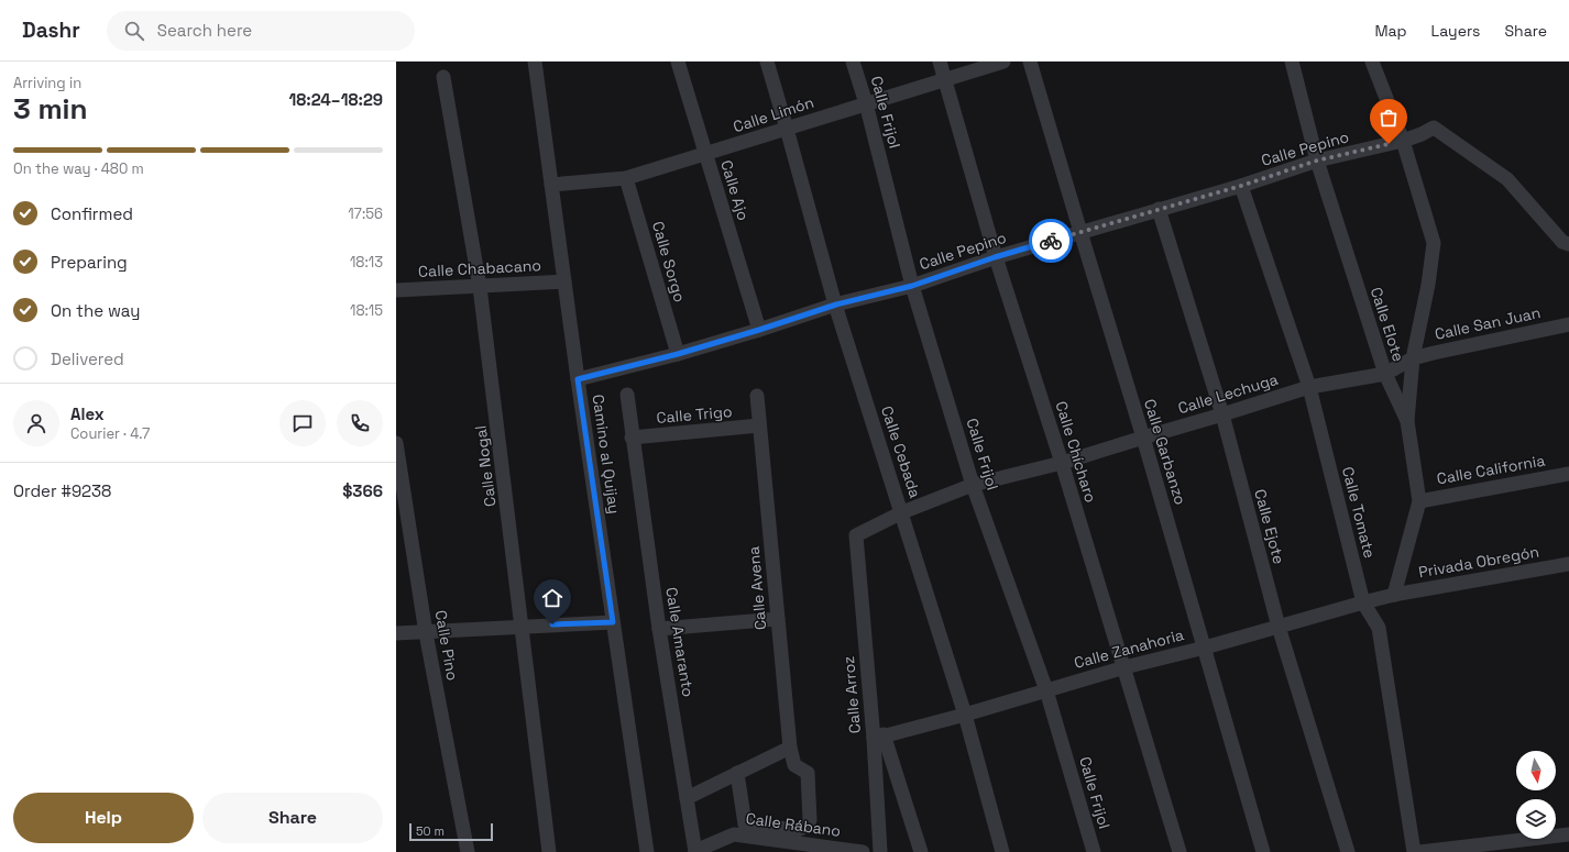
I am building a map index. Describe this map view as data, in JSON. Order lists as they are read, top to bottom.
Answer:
{
  "streets": {
    "street": [
      "Calle Frijol",
      "Calle Limón",
      "Calle Pepino",
      "Calle Ajo",
      "Calle Sorgo",
      "Calle Chabacano",
      "Calle San Juan",
      "Calle Elote",
      "Calle Lechuga",
      "Calle Trigo",
      "Calle Cebada",
      "Calle Chícharo",
      "Calle Garbanzo",
      "Camino al Quijay",
      "Calle Nogal",
      "Calle California",
      "Calle Tomate",
      "Calle Ejote",
      "Privada Obregón",
      "Calle Avena",
      "Calle Amaranto",
      "Calle Pino",
      "Calle Zanahoria",
      "Calle Arroz",
      "Calle Rábano"
    ]
  },
  "crossings": [
    ["Calle Frijol", "Calle Limón"],
    ["Calle Frijol", "Calle Pepino"],
    ["Calle Frijol", "Calle Lechuga"],
    ["Calle Frijol", "Calle Zanahoria"],
    ["Calle Limón", "Calle Ajo"],
    ["Calle Limón", "Calle Sorgo"],
    ["Calle Limón", "Calle Cebada"],
    ["Calle Limón", "Calle Chícharo"],
    ["Calle Limón", "Camino al Quijay"],
    ["Calle Pepino", "Calle Ajo"],
    ["Calle Pepino", "Calle Sorgo"],
    ["Calle Pepino", "Calle Elote"],
    ["Calle Pepino", "Calle Cebada"],
    ["Calle Pepino", "Calle Chícharo"],
    ["Calle Pepino", "Calle Garbanzo"],
    ["Calle Pepino", "Camino al Quijay"],
    ["Calle Pepino", "Calle Tomate"],
    ["Calle Pepino", "Calle Ejote"],
    ["Calle Chabacano", "Camino al Quijay"],
    ["Calle Chabacano", "Calle Nogal"],
    ["Calle San Juan", "Calle Lechuga"],
    ["Calle Elote", "Calle Lechuga"],
    ["Calle Elote", "Calle California"],
    ["Calle Elote", "Privada Obregón"],
    ["Calle Elote", "Calle Zanahoria"],
    ["Calle Lechuga", "Calle Cebada"],
    ["Calle Lechuga", "Calle Chícharo"],
    ["Calle Lechuga", "Calle Garbanzo"],
    ["Calle Lechuga", "Calle Tomate"],
    ["Calle Lechuga", "Calle Ejote"],
    ["Calle Lechuga", "Calle Arroz"],
    ["Calle Trigo", "Calle Avena"],
    ["Calle Trigo", "Calle Amaranto"],
    ["Calle Cebada", "Calle Zanahoria"],
    ["Calle Chícharo", "Calle Zanahoria"],
    ["Calle Garbanzo", "Calle Zanahoria"],
    ["Calle Tomate", "Calle Zanahoria"],
    ["Calle Ejote", "Calle Zanahoria"],
    ["Privada Obregón", "Calle Zanahoria"],
    ["Calle Amaranto", "Calle Rábano"],
    ["Calle Zanahoria", "Calle Arroz"]
  ],
  "scale_bar": "50 m",
  "north": "bottom",
  "page": {
    "header": "Dashr",
    "search": "Search here",
    "nav": ["Map", "Layers", "Share"],
    "heading": ["3 min", "Arriving in", "18:24–18:29"],
    "panel": [
      "Alex",
      "Courier · 4.7",
      "Order #9238",
      "$366"
    ],
    "bar": "On the way · 480 m",
    "list": [
      ["Confirmed", "17:56"],
      ["Preparing", "18:13"],
      ["On the way", "18:15"],
      "Delivered"
    ],
    "buttons": ["Help", "Share"],
    "scale": "50 m"
  }
}
